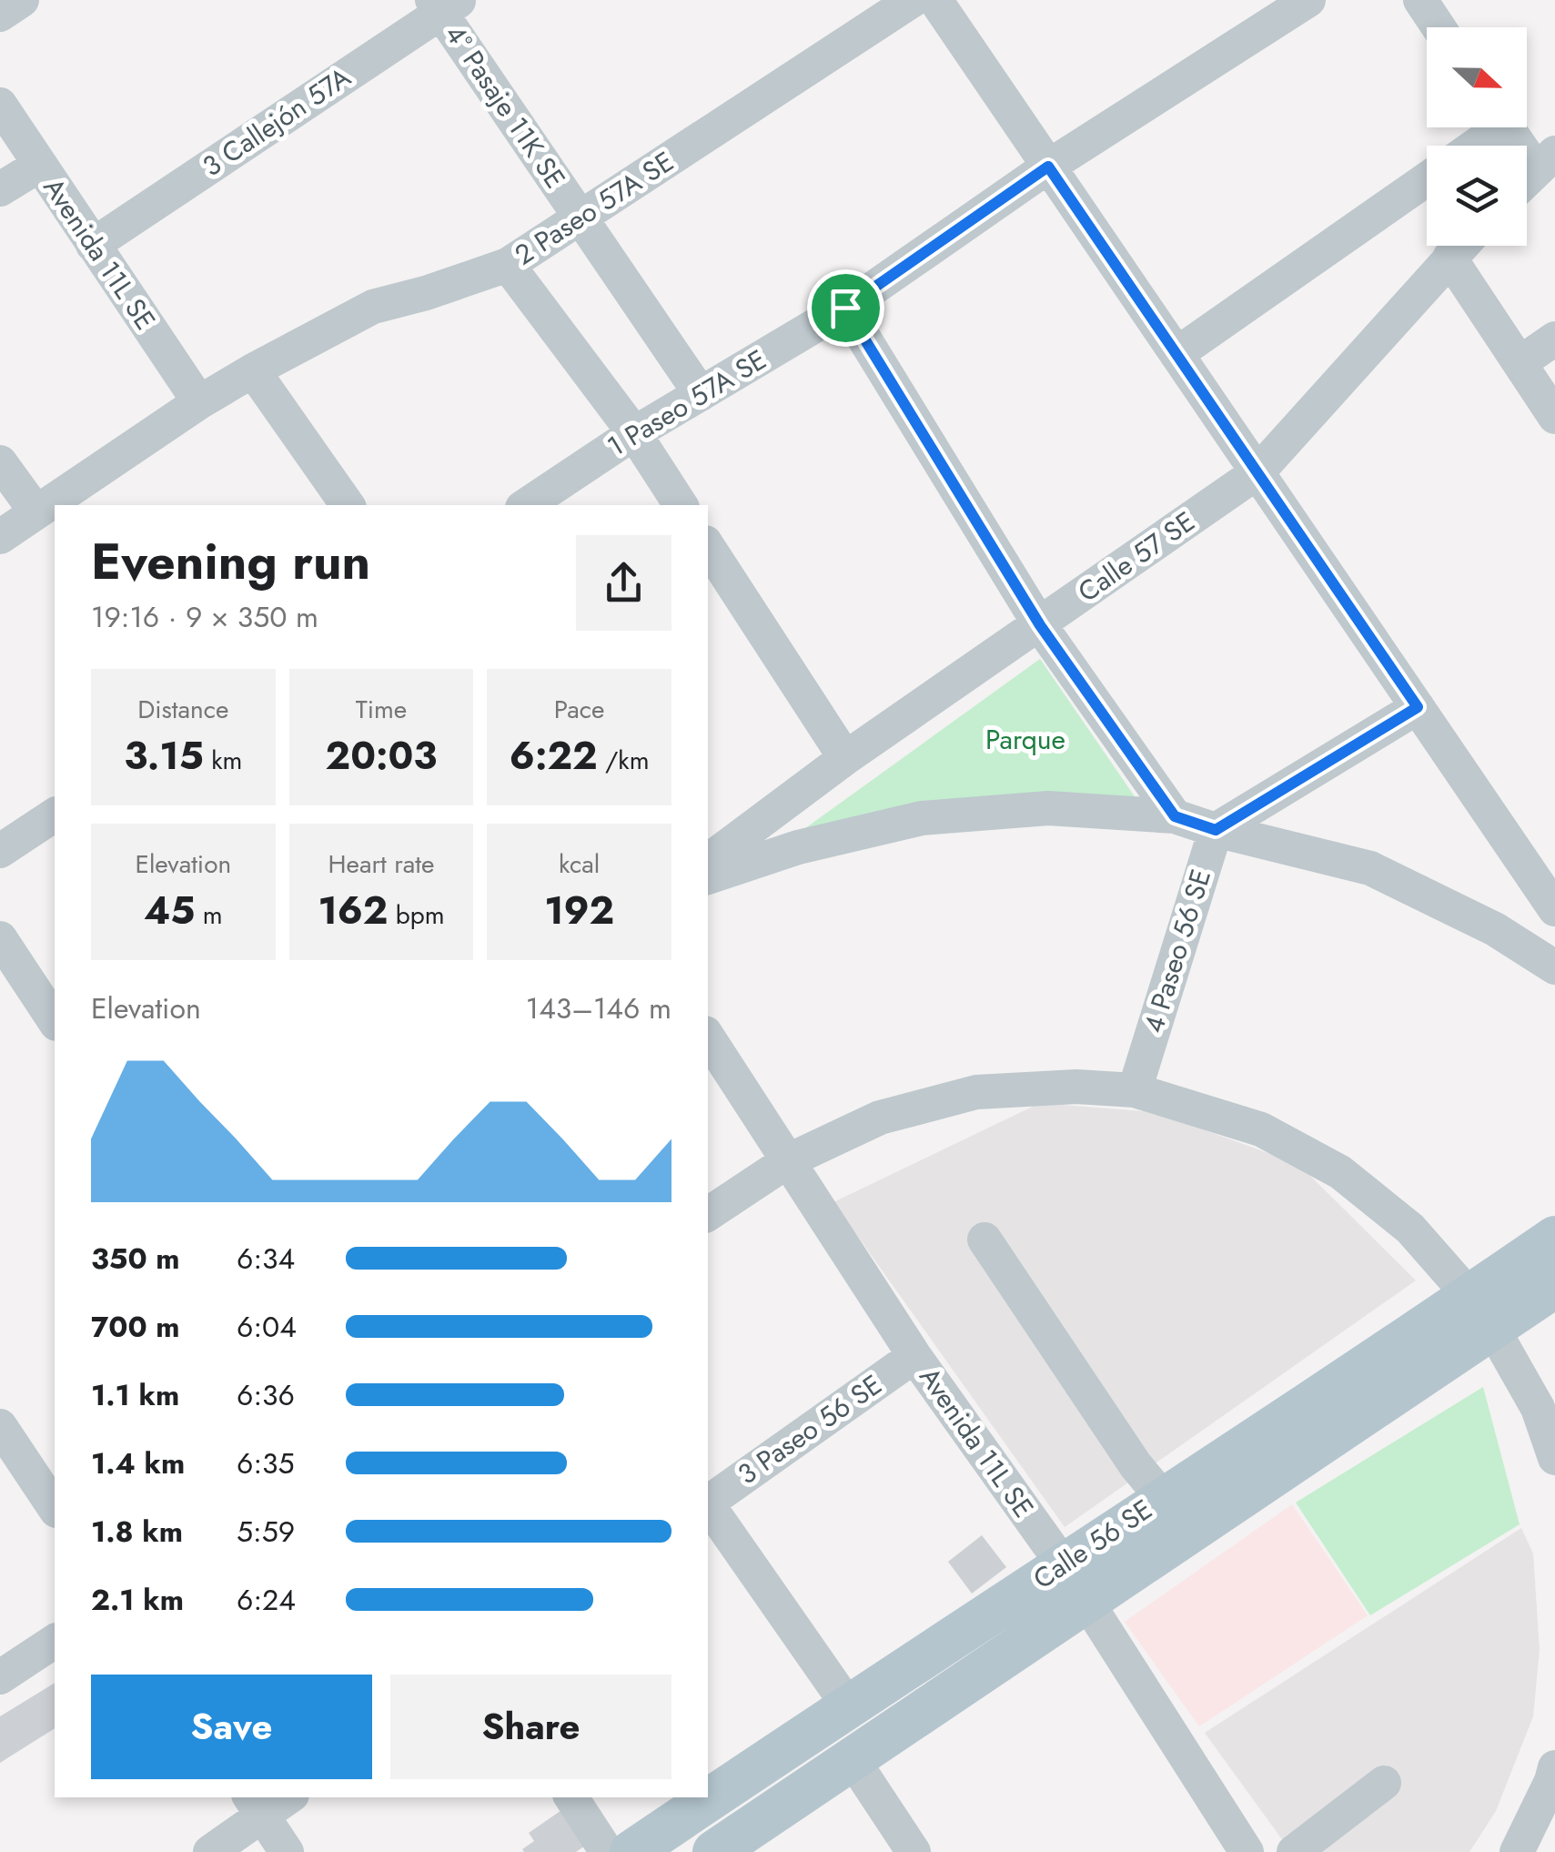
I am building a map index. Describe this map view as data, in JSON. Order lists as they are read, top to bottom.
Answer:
{
  "streets": {
    "main road": ["Calle 56 SE"],
    "street": [
      "4° Pasaje 11K SE",
      "3 Callejón 57A",
      "2 Paseo 57A SE",
      "Avenida 11L SE",
      "1 Paseo 57A SE",
      "Calle 57 SE",
      "4 Paseo 56 SE",
      "3 Paseo 56 SE"
    ]
  },
  "crossings": [
    ["4° Pasaje 11K SE", "3 Callejón 57A"],
    ["4° Pasaje 11K SE", "2 Paseo 57A SE"],
    ["4° Pasaje 11K SE", "1 Paseo 57A SE"],
    ["3 Callejón 57A", "Avenida 11L SE"],
    ["2 Paseo 57A SE", "Avenida 11L SE"],
    ["Avenida 11L SE", "3 Paseo 56 SE"],
    ["Avenida 11L SE", "Calle 56 SE"]
  ],
  "parks": ["Parque"],
  "north": "right",
  "page": {
    "heading": ["Evening run", "19:16 · 9 × 350 m"],
    "stats": [
      ["Distance", "3.15 km"],
      ["Time", "20:03"],
      ["Pace", "6:22 /km"],
      ["Elevation", "45 m"],
      ["Heart rate", "162 bpm"],
      ["kcal", "192"]
    ],
    "chart": ["Elevation", "143–146 m"],
    "list": [
      {
        "name": "350 m",
        "note": "6:34"
      },
      {
        "name": "700 m",
        "note": "6:04"
      },
      {
        "name": "1.1 km",
        "note": "6:36"
      },
      {
        "name": "1.4 km",
        "note": "6:35"
      },
      {
        "name": "1.8 km",
        "note": "5:59"
      },
      {
        "name": "2.1 km",
        "note": "6:24"
      }
    ],
    "buttons": ["Save", "Share"]
  }
}
